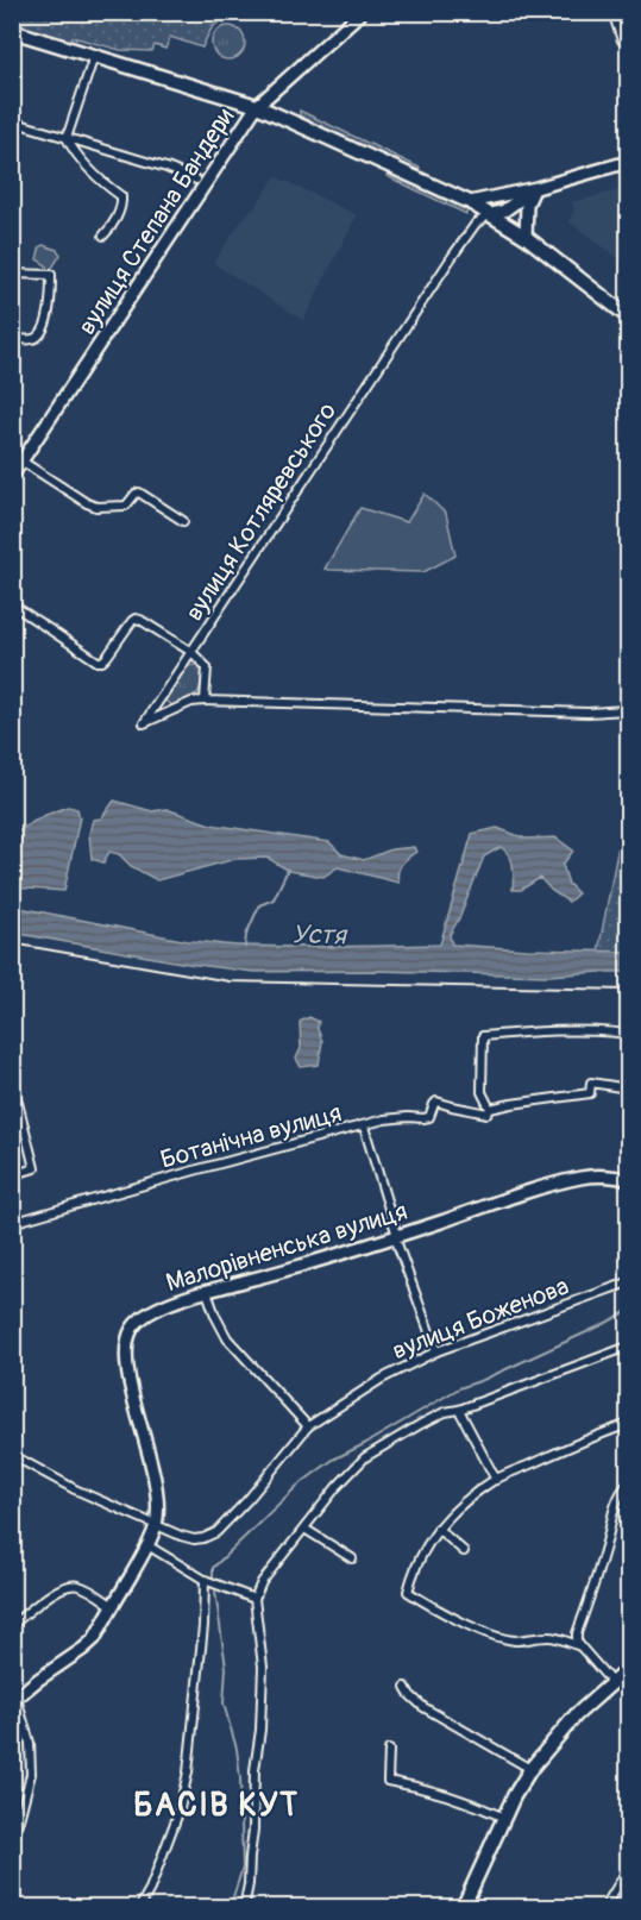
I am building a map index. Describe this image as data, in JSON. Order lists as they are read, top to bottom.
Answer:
{
  "streets": {
    "street": [
      "вулиця Степана Бандери",
      "вулиця Котляревського",
      "Ботанічна вулиця",
      "Малорівненська вулиця",
      "вулиця Боженова"
    ]
  },
  "crossings": [
    ["Малорівненська вулиця", "вулиця Боженова"]
  ],
  "districts": ["БАСІВ КУТ"],
  "water": ["Устя"]
}
